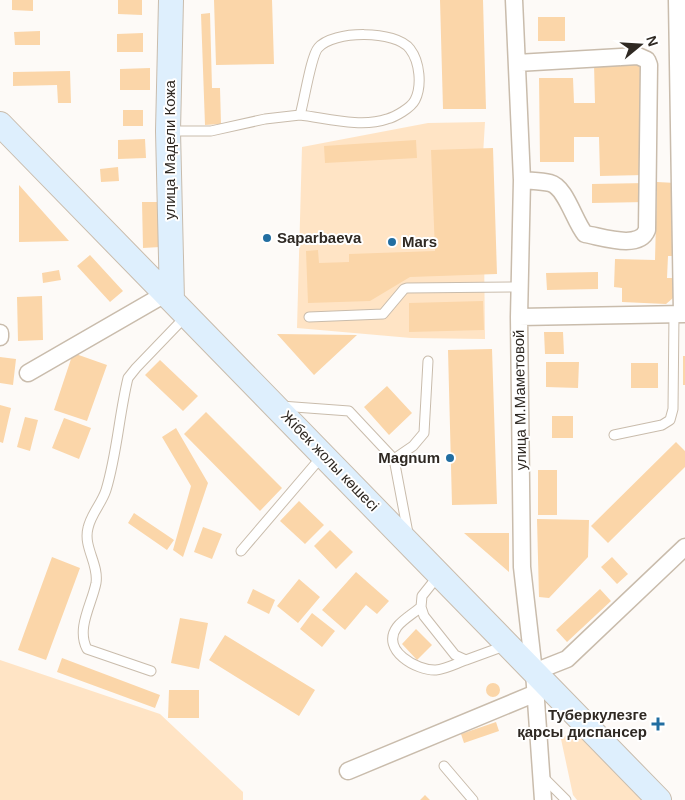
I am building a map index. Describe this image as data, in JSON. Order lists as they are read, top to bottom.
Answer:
{
  "streets": {
    "main road": ["улица Мадели Кожа", "Жібек жолы көшесі"],
    "street": ["улица М.Маметовой"]
  },
  "crossings": [
    ["улица Мадели Кожа", "Жібек жолы көшесі"],
    ["улица М.Маметовой", "Жібек жолы көшесі"]
  ],
  "places": {
    "other": ["Saparbaeva", "Mars", "Magnum"],
    "health": ["Туберкулезге қарсы диспансер"]
  },
  "north": "right"
}
